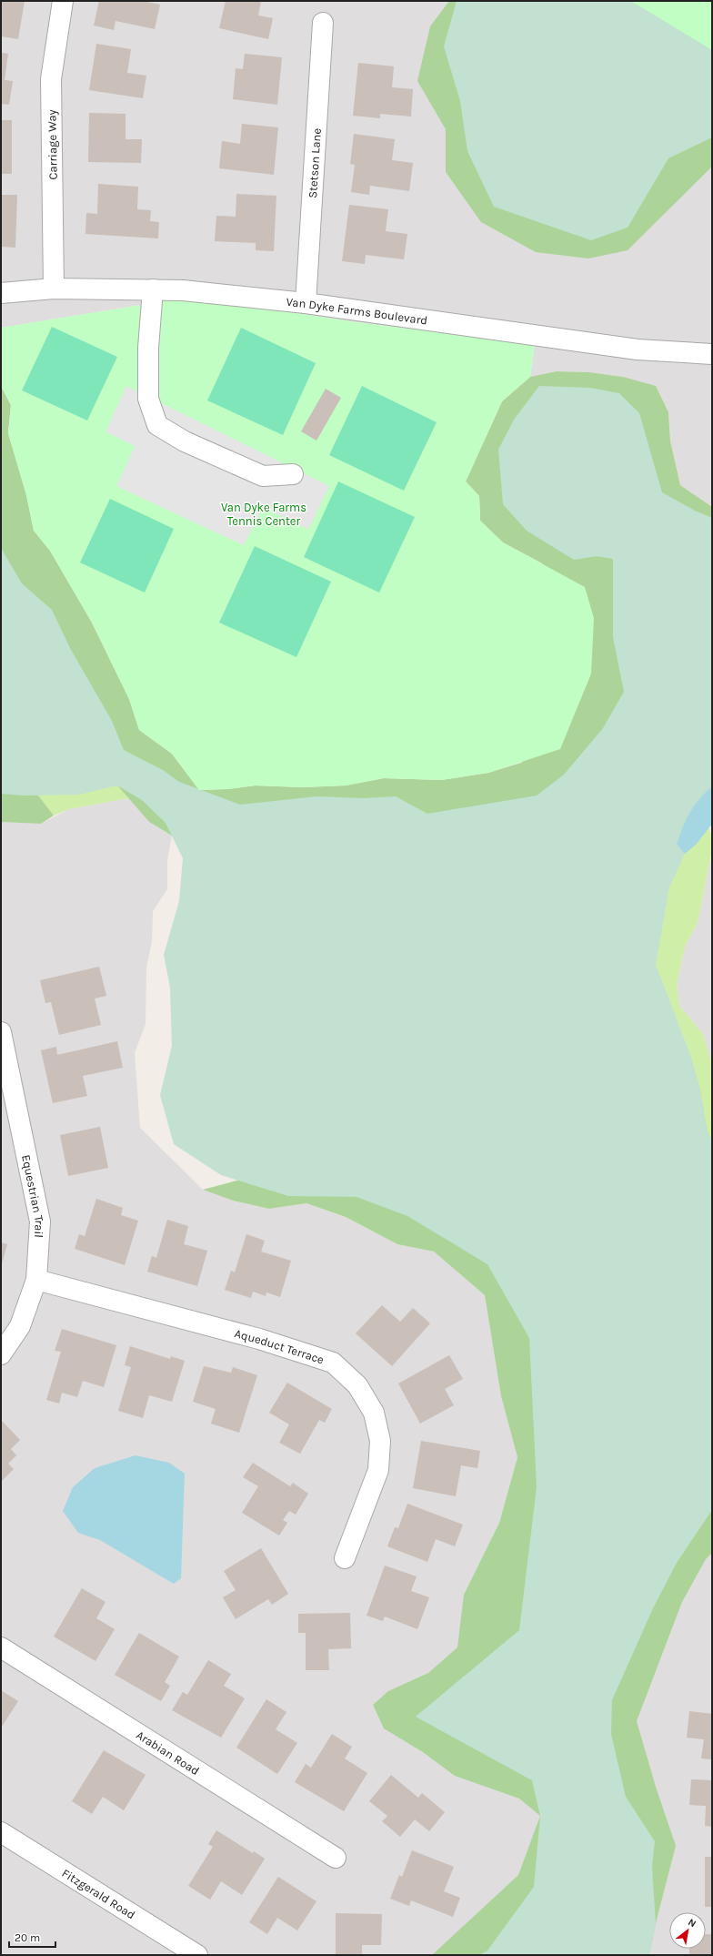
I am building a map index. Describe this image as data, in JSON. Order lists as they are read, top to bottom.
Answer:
{
  "streets": {
    "street": [
      "Carriage Way",
      "Stetson Lane",
      "Van Dyke Farms Boulevard",
      "Equestrian Trail",
      "Aqueduct Terrace",
      "Arabian Road",
      "Fitzgerald Road"
    ]
  },
  "crossings": [
    ["Carriage Way", "Van Dyke Farms Boulevard"],
    ["Stetson Lane", "Van Dyke Farms Boulevard"],
    ["Equestrian Trail", "Aqueduct Terrace"]
  ],
  "parks": ["Van Dyke Farms Tennis Center"],
  "scale_bar": "20 m",
  "north": "top right"
}
